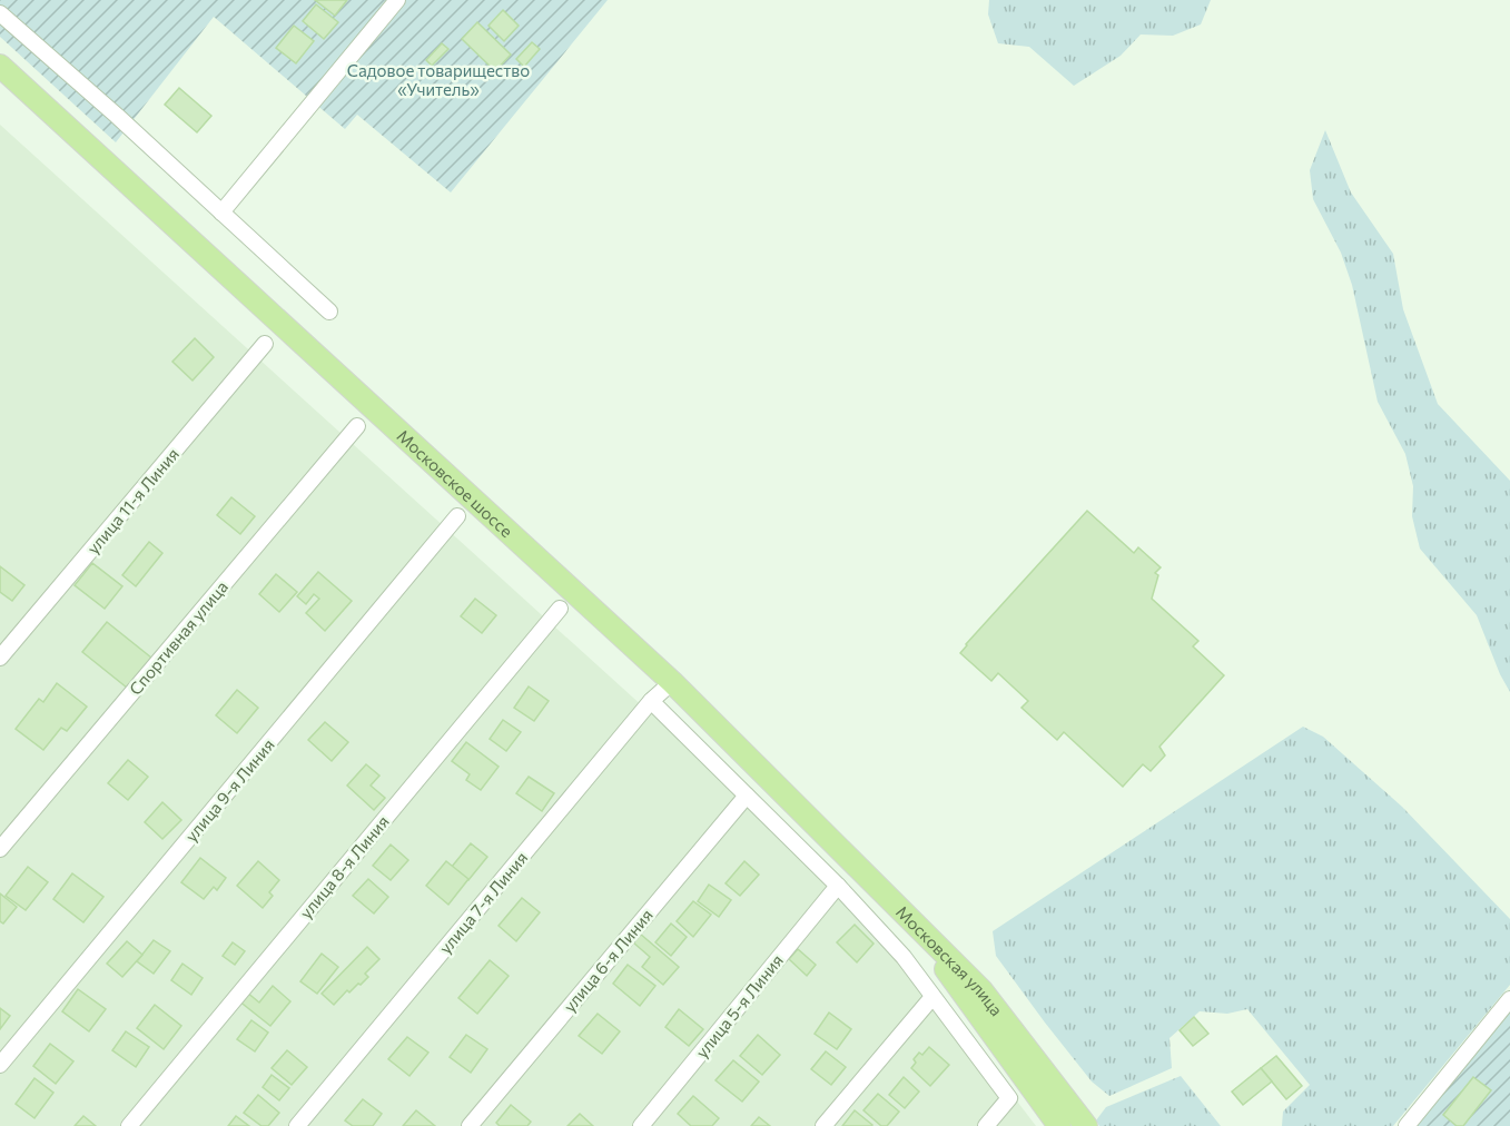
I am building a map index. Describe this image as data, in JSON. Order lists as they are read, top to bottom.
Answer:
{
  "streets": {
    "highway": ["Московское шоссе", "Московская улица"],
    "street": [
      "улица 11-я Линия",
      "Спортивная улица",
      "улица 9-я Линия",
      "улица 8-я Линия",
      "улица 7-я Линия",
      "улица 6-я Линия",
      "улица 5-я Линия"
    ]
  },
  "crossings": [
    ["Московское шоссе", "улица 7-я Линия"],
    ["Московское шоссе", "Московская улица"]
  ],
  "parks": ["Садовое товарищество «Учитель»"]
}
